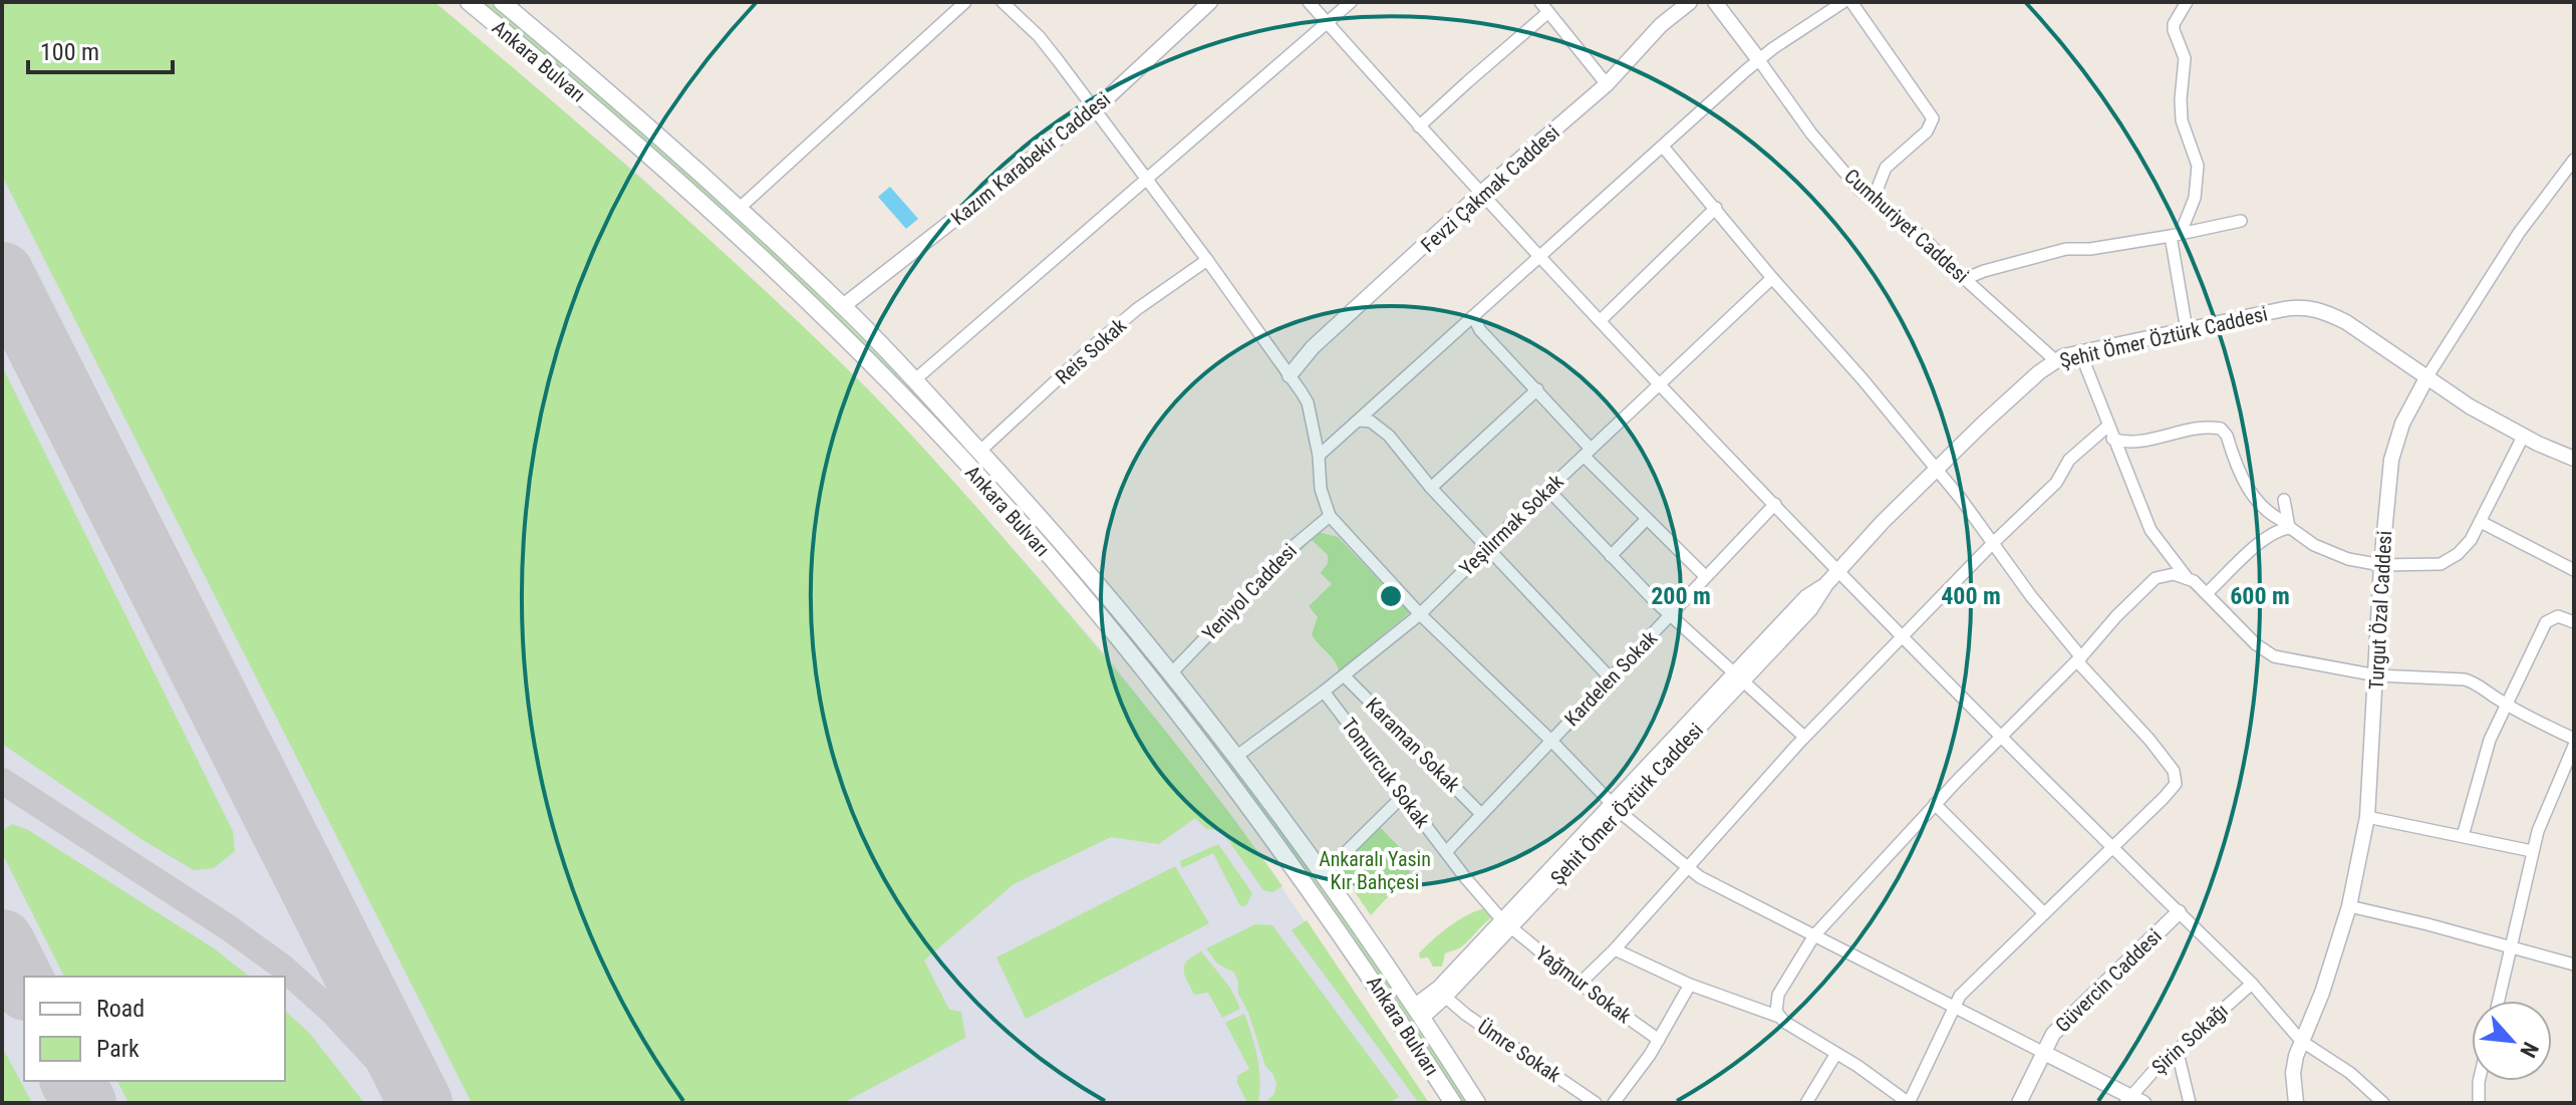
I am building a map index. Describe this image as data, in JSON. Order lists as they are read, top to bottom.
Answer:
{
  "streets": {
    "main road": ["Ankara Bulvarı"],
    "street": [
      "Kazım Karabekir Caddesi",
      "Fevzi Çakmak Caddesi",
      "Cumhuriyet Caddesi",
      "Şehit Ömer Öztürk Caddesi",
      "Reis Sokak",
      "Yeşilırmak Sokak",
      "Yeniyol Caddesi",
      "Turgut Özal Caddesi",
      "Kardelen Sokak",
      "Karaman Sokak",
      "Tomurcuk Sokak",
      "Güvercin Caddesi",
      "Yağmur Sokak",
      "Şirin Sokağı",
      "Ümre Sokak"
    ]
  },
  "crossings": [
    ["Ankara Bulvarı", "Kazım Karabekir Caddesi"],
    ["Ankara Bulvarı", "Şehit Ömer Öztürk Caddesi"],
    ["Ankara Bulvarı", "Reis Sokak"],
    ["Ankara Bulvarı", "Yeşilırmak Sokak"],
    ["Ankara Bulvarı", "Yeniyol Caddesi"],
    ["Cumhuriyet Caddesi", "Şehit Ömer Öztürk Caddesi"],
    ["Şehit Ömer Öztürk Caddesi", "Turgut Özal Caddesi"],
    ["Şehit Ömer Öztürk Caddesi", "Tomurcuk Sokak"],
    ["Şehit Ömer Öztürk Caddesi", "Yağmur Sokak"],
    ["Şehit Ömer Öztürk Caddesi", "Ümre Sokak"],
    ["Yeşilırmak Sokak", "Karaman Sokak"],
    ["Yeşilırmak Sokak", "Tomurcuk Sokak"],
    ["Kardelen Sokak", "Karaman Sokak"],
    ["Kardelen Sokak", "Tomurcuk Sokak"],
    ["Tomurcuk Sokak", "Yağmur Sokak"]
  ],
  "parks": ["Ankaralı Yasin Kır Bahçesi"],
  "legend": ["Road", "Park"],
  "scale_bar": "100 m",
  "north": "bottom right",
  "rings": ["200 m", "400 m", "600 m"]
}
